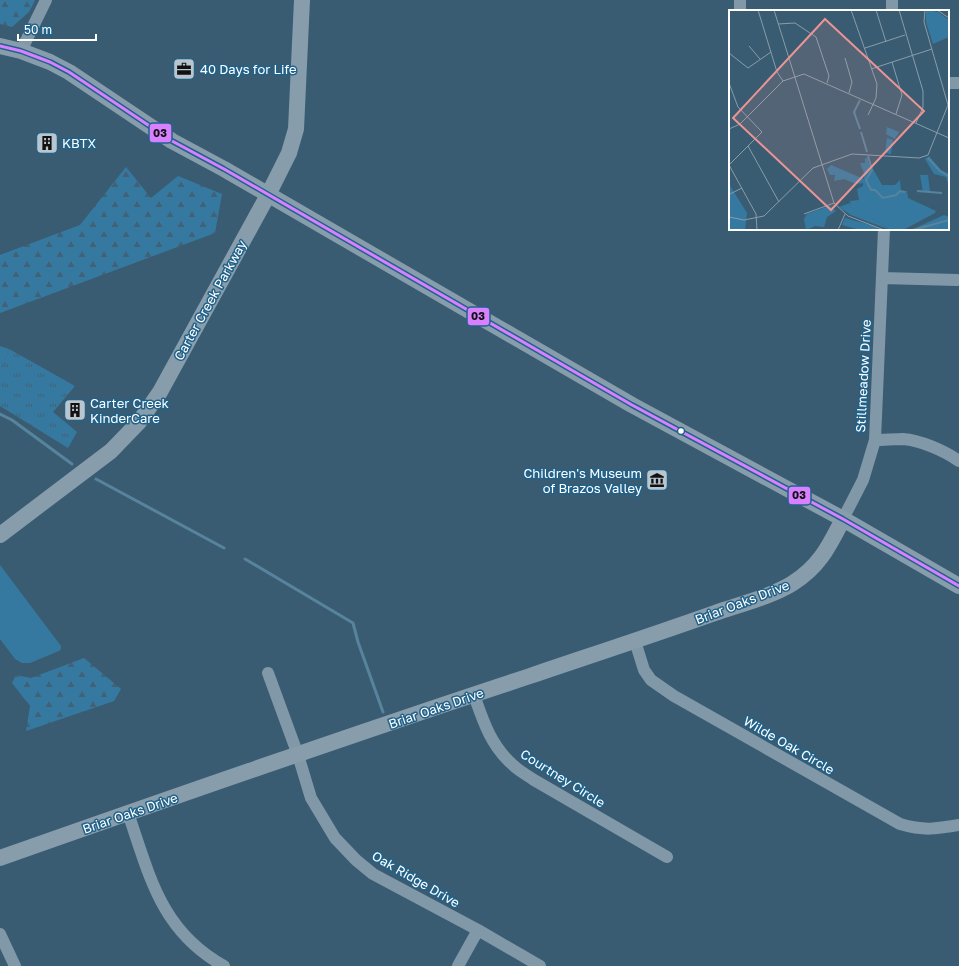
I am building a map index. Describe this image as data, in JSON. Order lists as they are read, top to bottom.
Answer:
{
  "streets": {
    "street": [
      "Carter Creek Parkway",
      "Stillmeadow Drive",
      "Briar Oaks Drive",
      "Wilde Oak Circle",
      "Courtney Circle",
      "Oak Ridge Drive"
    ]
  },
  "crossings": [
    ["Stillmeadow Drive", "Briar Oaks Drive"],
    ["Briar Oaks Drive", "Wilde Oak Circle"],
    ["Briar Oaks Drive", "Courtney Circle"],
    ["Briar Oaks Drive", "Oak Ridge Drive"]
  ],
  "places": {
    "office": ["40 Days for Life"],
    "building": ["KBTX", "Carter Creek KinderCare"],
    "museum": ["Children's Museum of Brazos Valley"]
  },
  "lines": ["transit line 03"],
  "scale_bar": "50 m"
}
